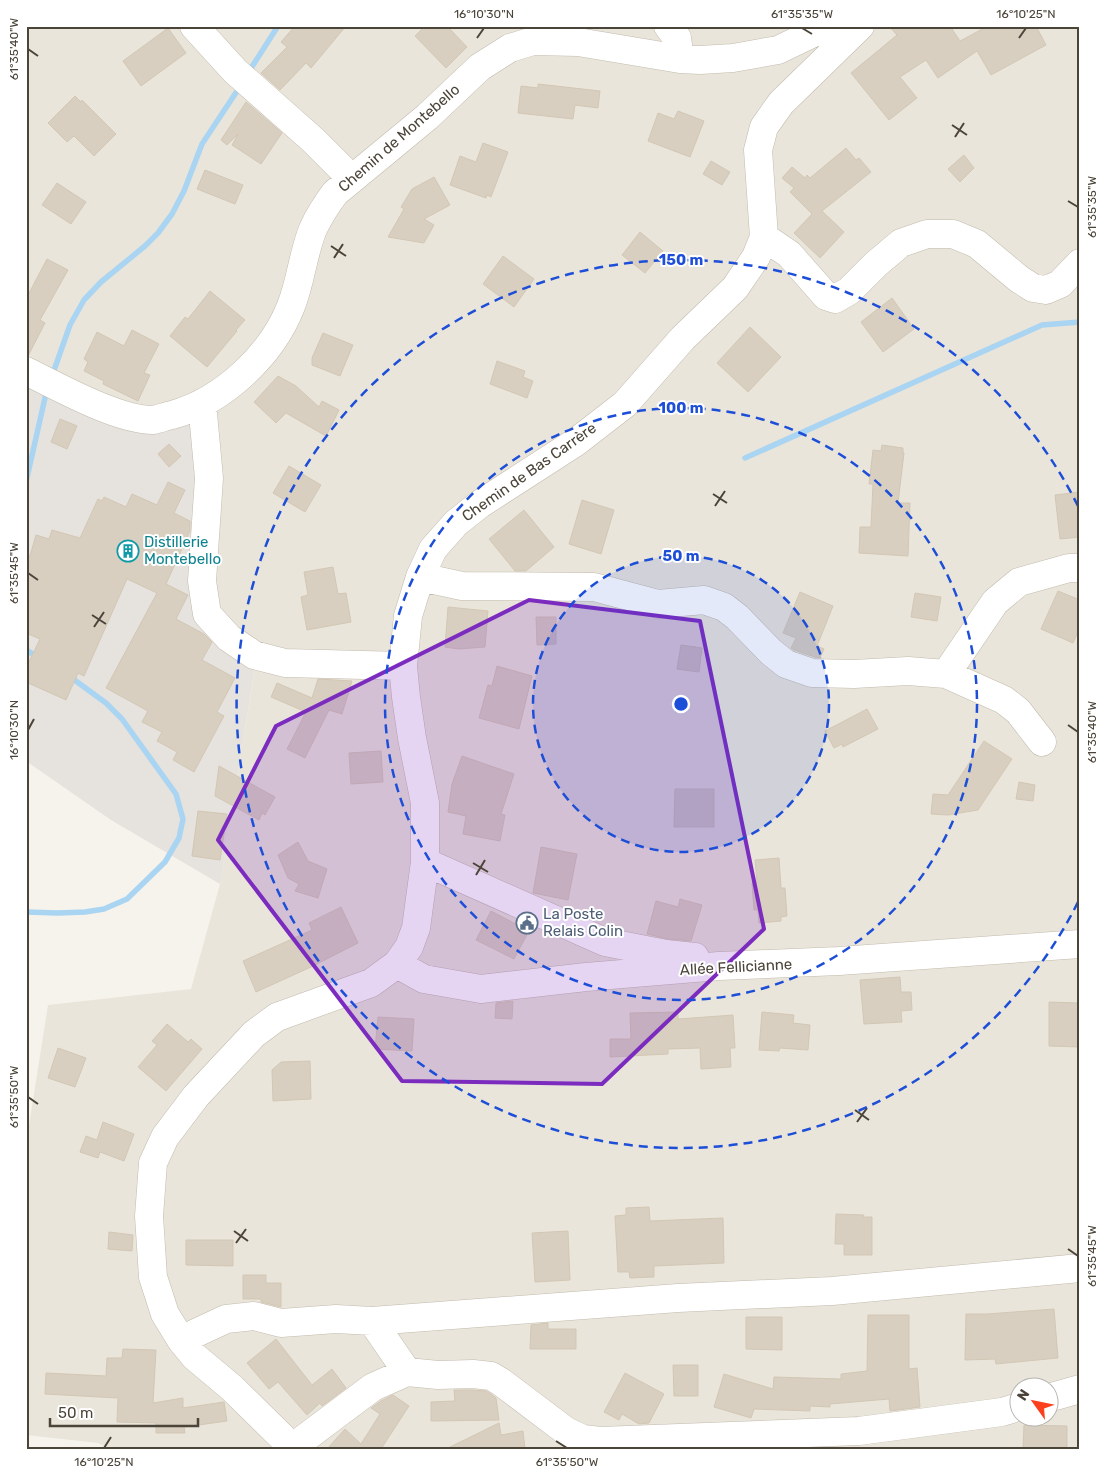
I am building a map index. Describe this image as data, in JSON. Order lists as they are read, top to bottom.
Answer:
{
  "streets": {
    "street": ["Chemin de Montebello", "Chemin de Bas Carrère", "Allée Fellicianne"]
  },
  "crossings": [
    ["Chemin de Bas Carrère", "Allée Fellicianne"]
  ],
  "places": {
    "building": ["Distillerie Montebello"],
    "public building": ["La Poste Relais Colin"]
  },
  "scale_bar": "50 m",
  "north": "top left",
  "coordinates": [
    "16°10'30\"N",
    "61°35'35\"W",
    "16°10'25\"N",
    "61°35'40\"W",
    "61°35'45\"W",
    "61°35'50\"W"
  ],
  "rings": ["150 m", "100 m", "50 m"]
}
